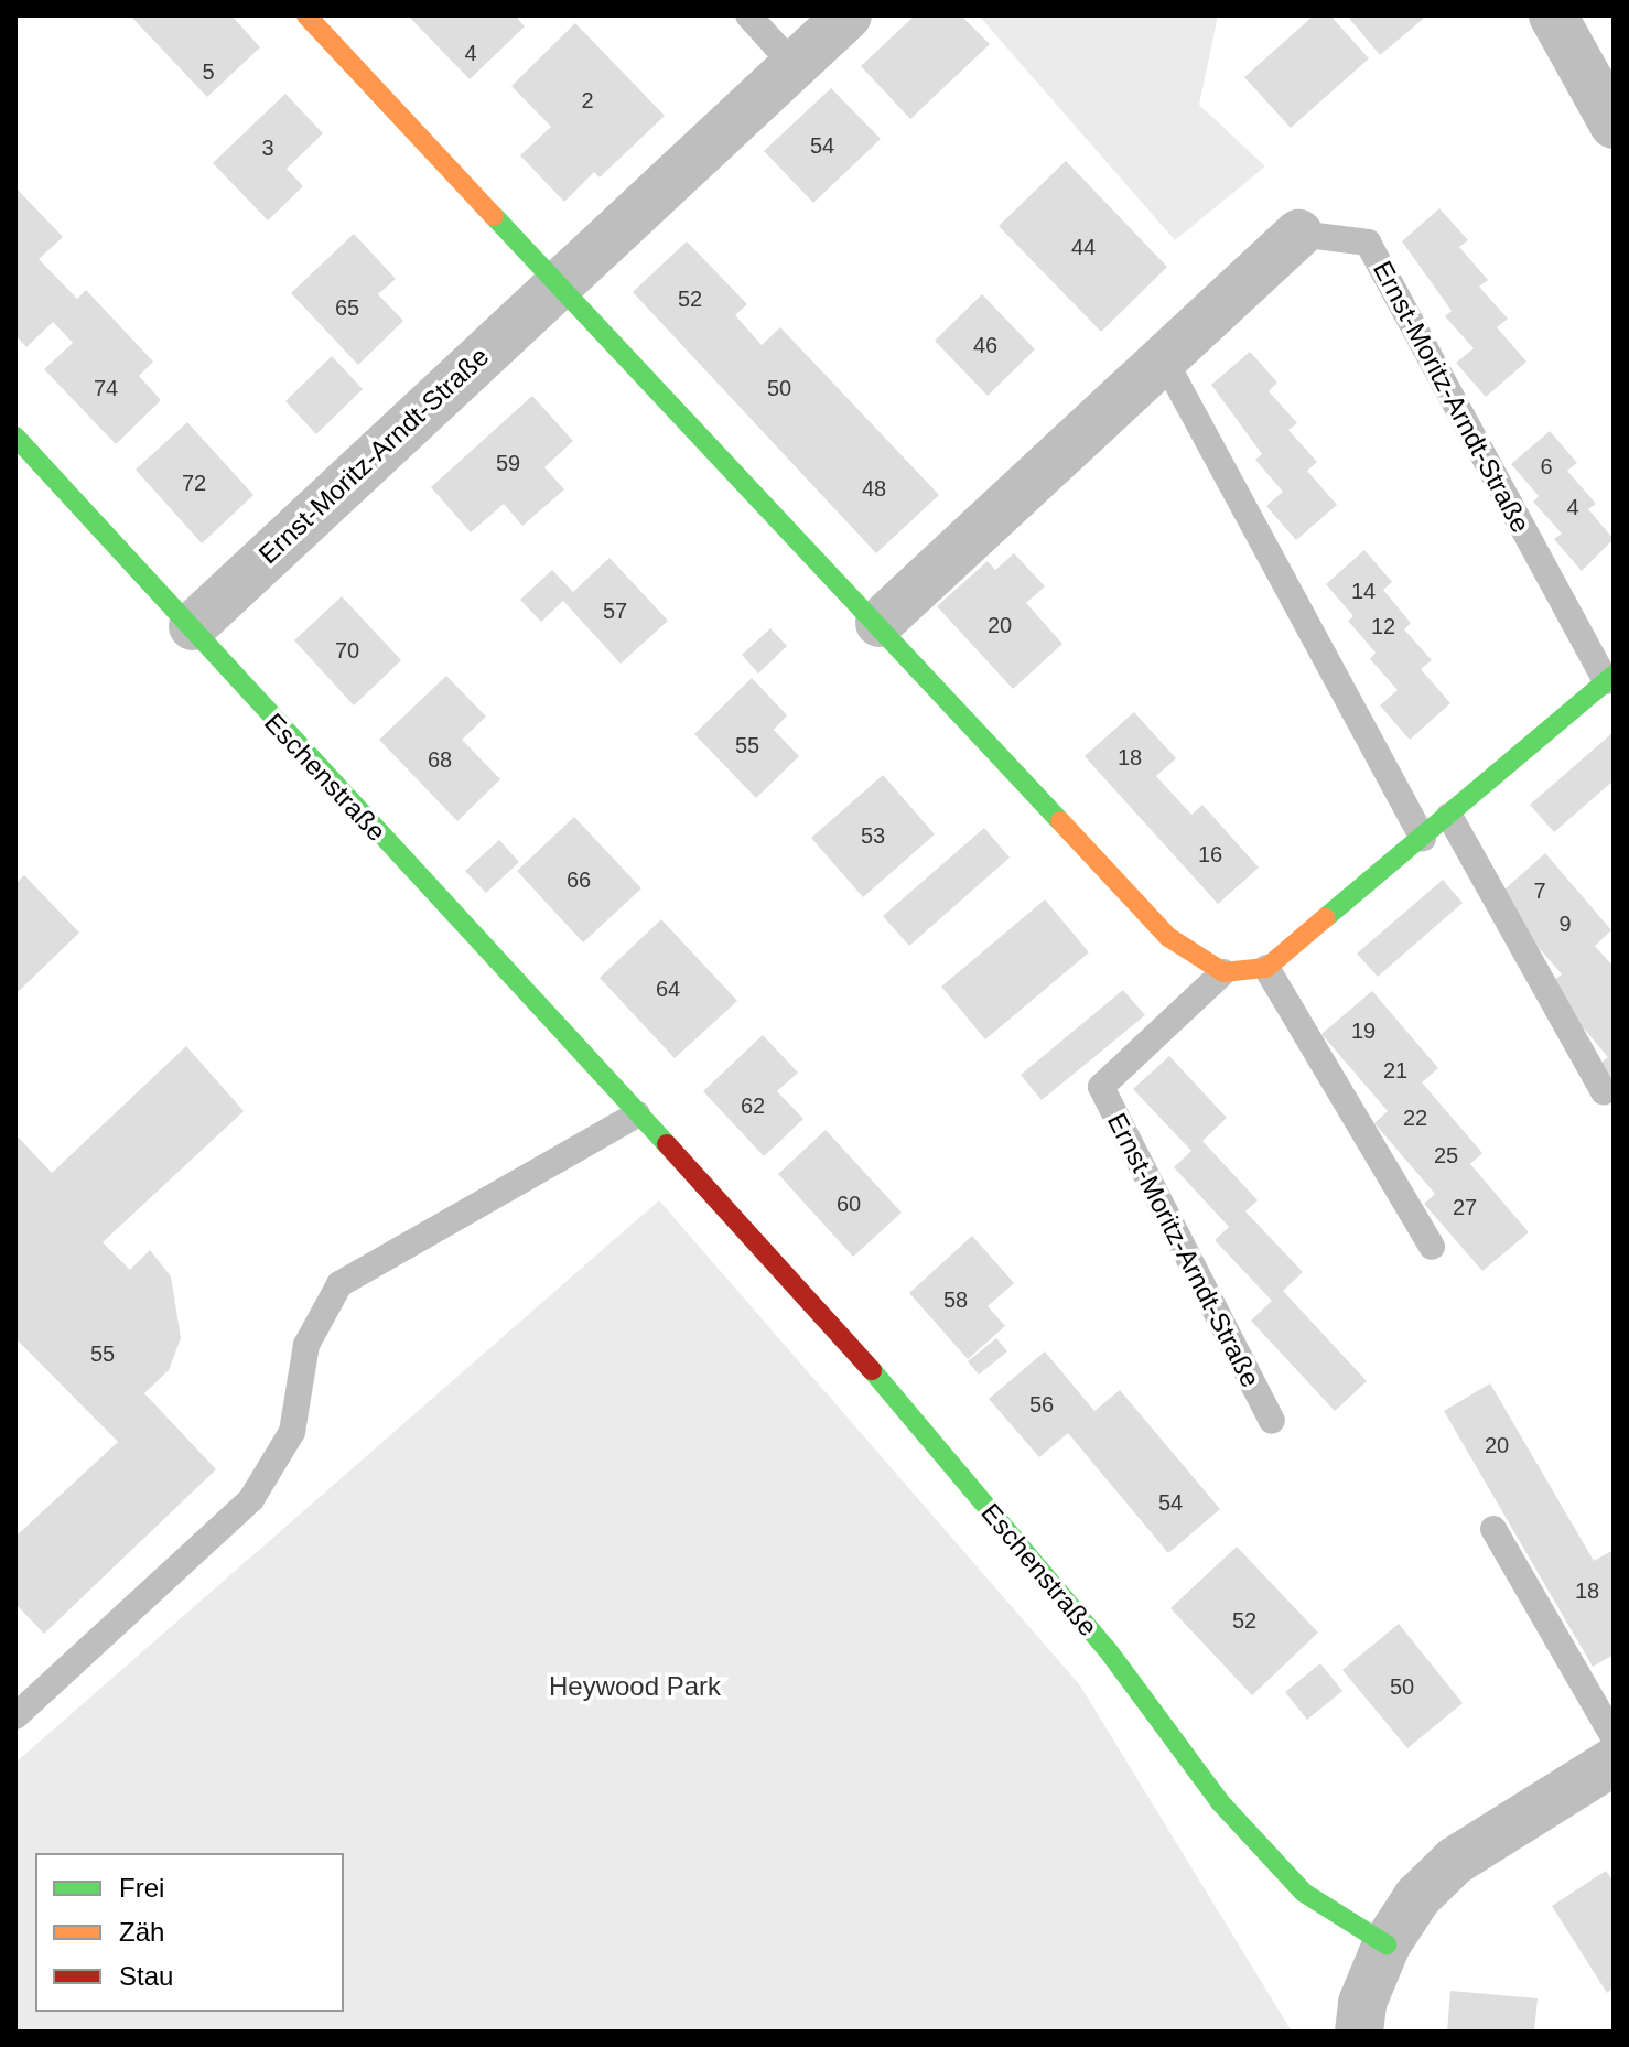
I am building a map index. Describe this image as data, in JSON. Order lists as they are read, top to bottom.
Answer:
{
  "streets": {
    "street": ["Ernst-Moritz-Arndt-Straße", "Eschenstraße"]
  },
  "crossings": [
    ["Ernst-Moritz-Arndt-Straße", "Eschenstraße"]
  ],
  "parks": ["Heywood Park"],
  "house_numbers": [
    "4",
    "5",
    "2",
    "54",
    "3",
    "44",
    "52",
    "65",
    "46",
    "74",
    "50",
    "59",
    "6",
    "72",
    "48",
    "4",
    "14",
    "57",
    "20",
    "12",
    "70",
    "55",
    "18",
    "68",
    "53",
    "16",
    "66",
    "7",
    "9",
    "64",
    "19",
    "21",
    "62",
    "22",
    "25",
    "60",
    "27",
    "58",
    "55",
    "56",
    "20",
    "54",
    "18",
    "52",
    "50"
  ],
  "legend": ["Frei", "Zäh", "Stau"]
}
